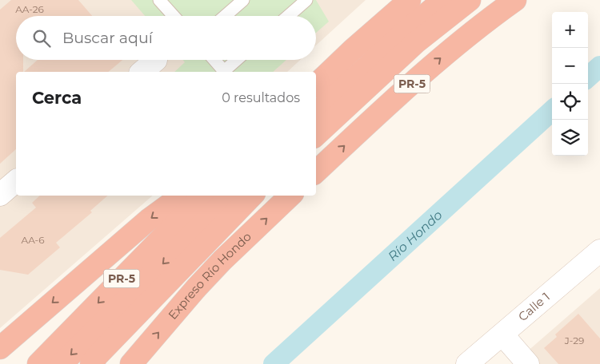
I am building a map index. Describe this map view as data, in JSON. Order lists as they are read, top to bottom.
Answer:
{
  "streets": {
    "highway": ["PR-5", "Expreso Río Hondo"],
    "street": ["Calle 1"]
  },
  "water": ["Río Hondo"],
  "house_numbers": ["AA-26", "AA-6", "J-29"],
  "page": {
    "map_buttons": ["+", "−"],
    "search": "Buscar aquí",
    "heading": ["Cerca", "0 resultados"]
  }
}
